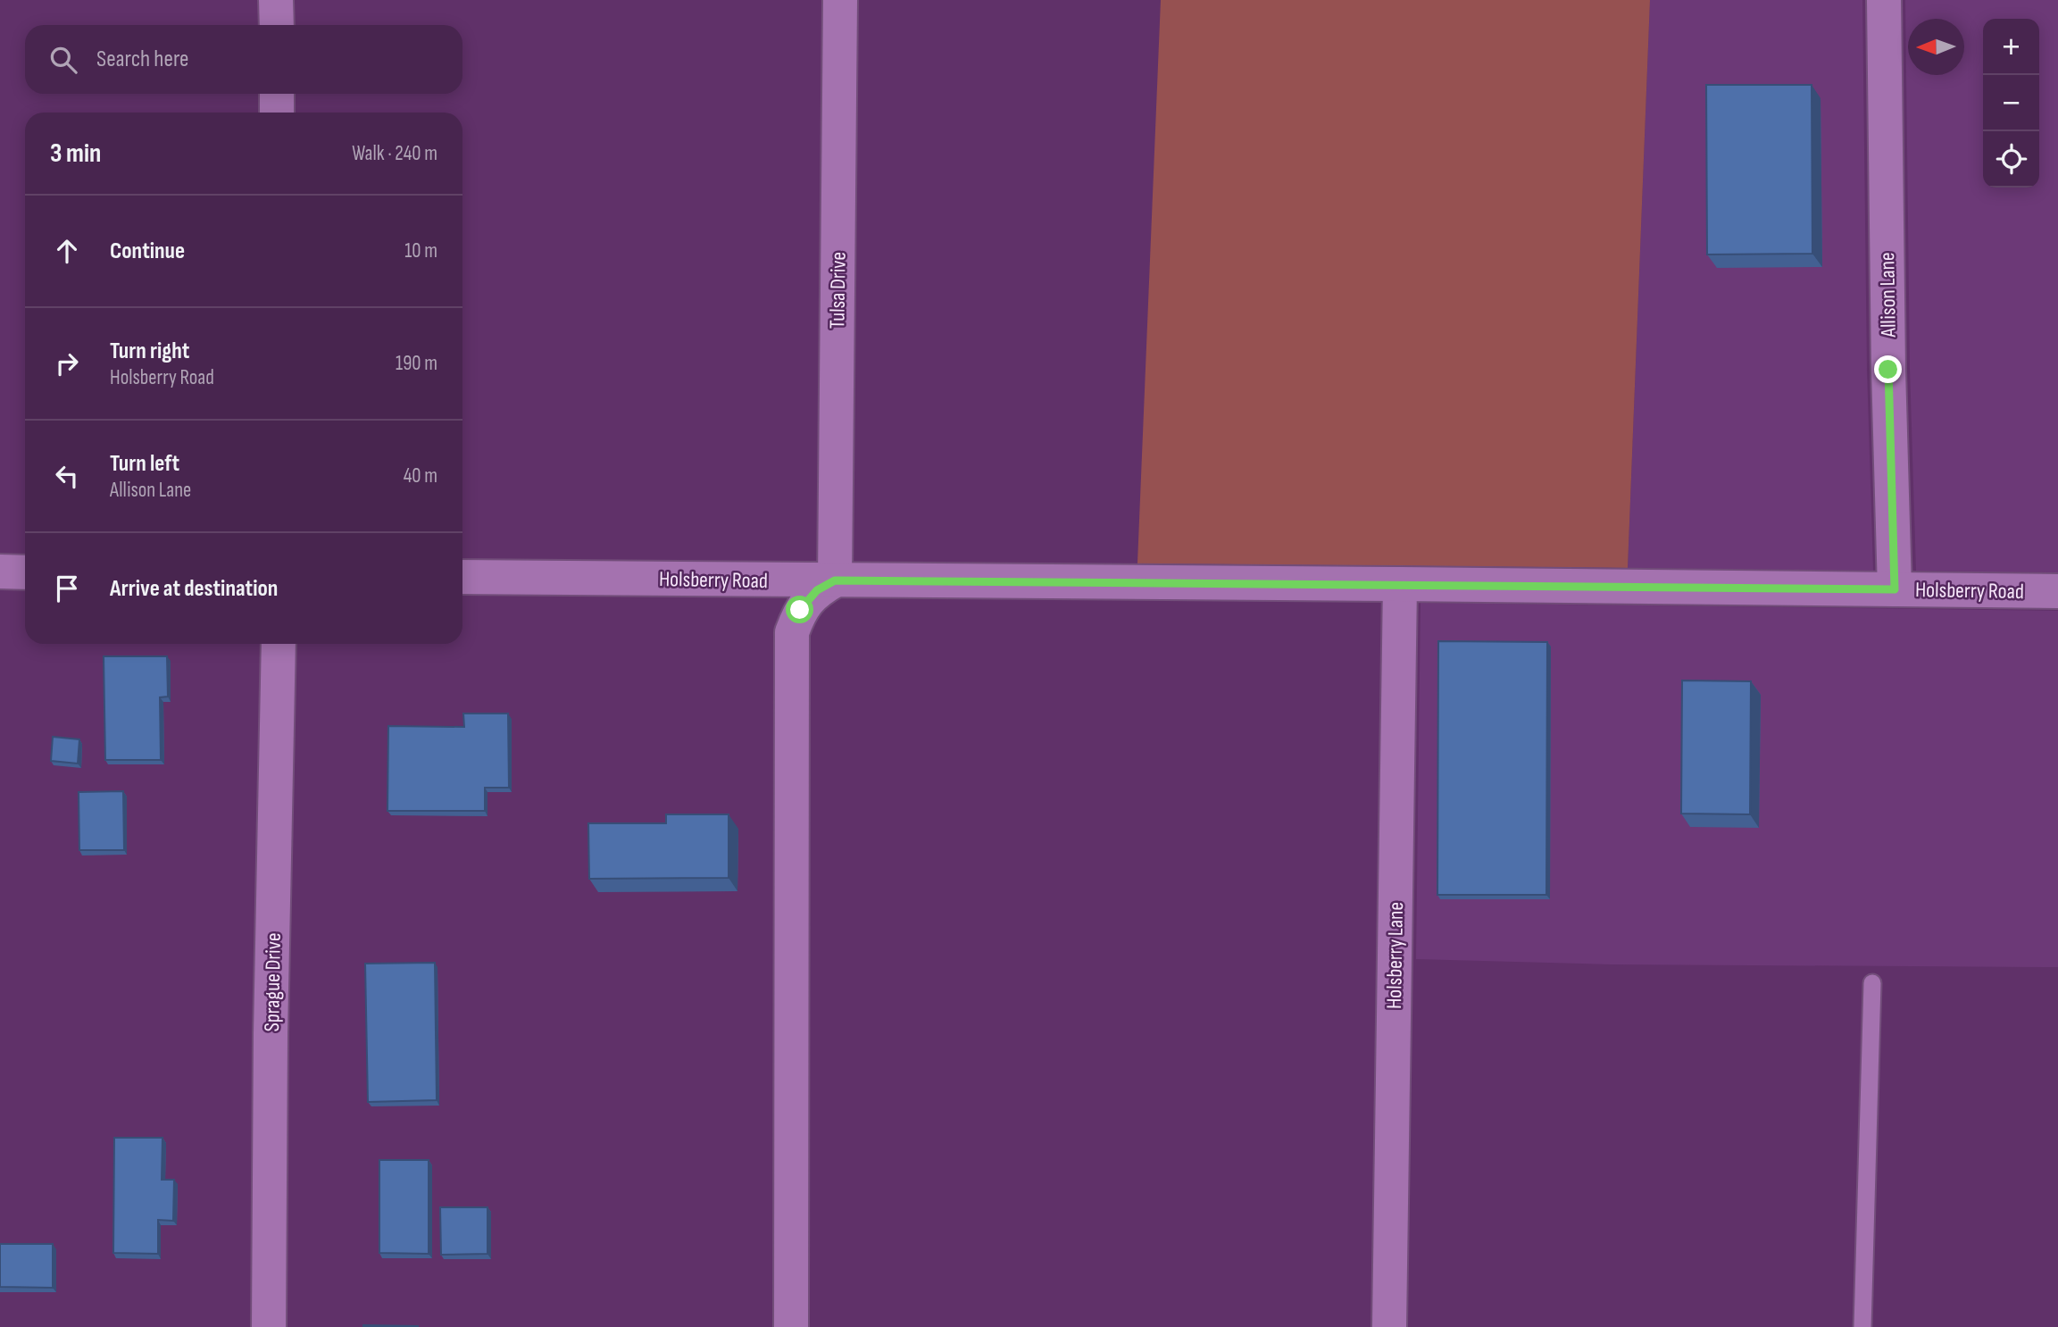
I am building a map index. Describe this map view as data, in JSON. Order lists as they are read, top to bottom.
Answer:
{
  "streets": {
    "street": [
      "Tulsa Drive",
      "Allison Lane",
      "Holsberry Road",
      "Holsberry Lane",
      "Sprague Drive"
    ]
  },
  "crossings": [
    ["Tulsa Drive", "Holsberry Road"],
    ["Allison Lane", "Holsberry Road"],
    ["Holsberry Road", "Holsberry Lane"]
  ],
  "north": "left",
  "page": {
    "map_buttons": ["+", "−"],
    "search": "Search here",
    "heading": ["3 min", "Walk · 240 m"],
    "list": [
      ["Continue", "10 m"],
      ["Turn right", "Holsberry Road", "190 m"],
      ["Turn left", "Allison Lane", "40 m"],
      "Arrive at destination"
    ]
  }
}
